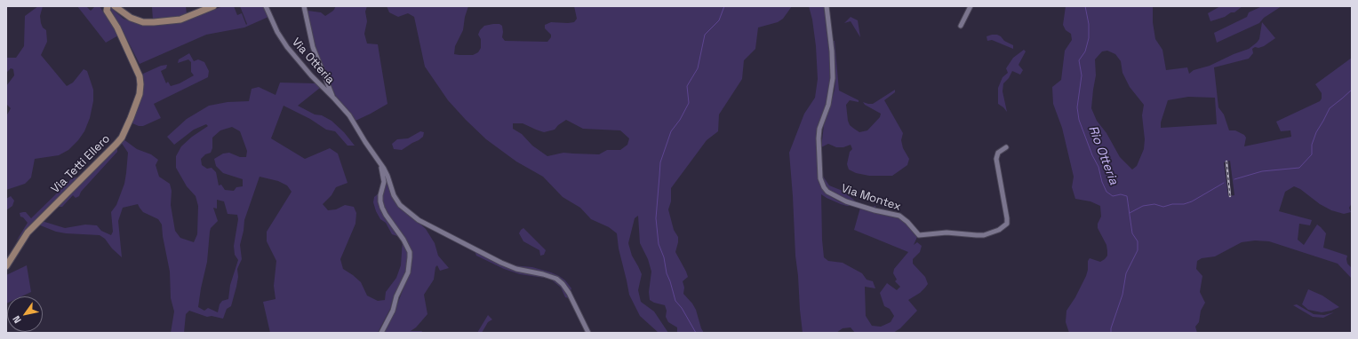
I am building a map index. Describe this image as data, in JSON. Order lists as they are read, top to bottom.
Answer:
{
  "streets": {
    "main road": ["Via Tetti Ellero"],
    "street": ["Via Otteria", "Via Montex"]
  },
  "water": ["Rio Otteria"],
  "north": "bottom left"
}
